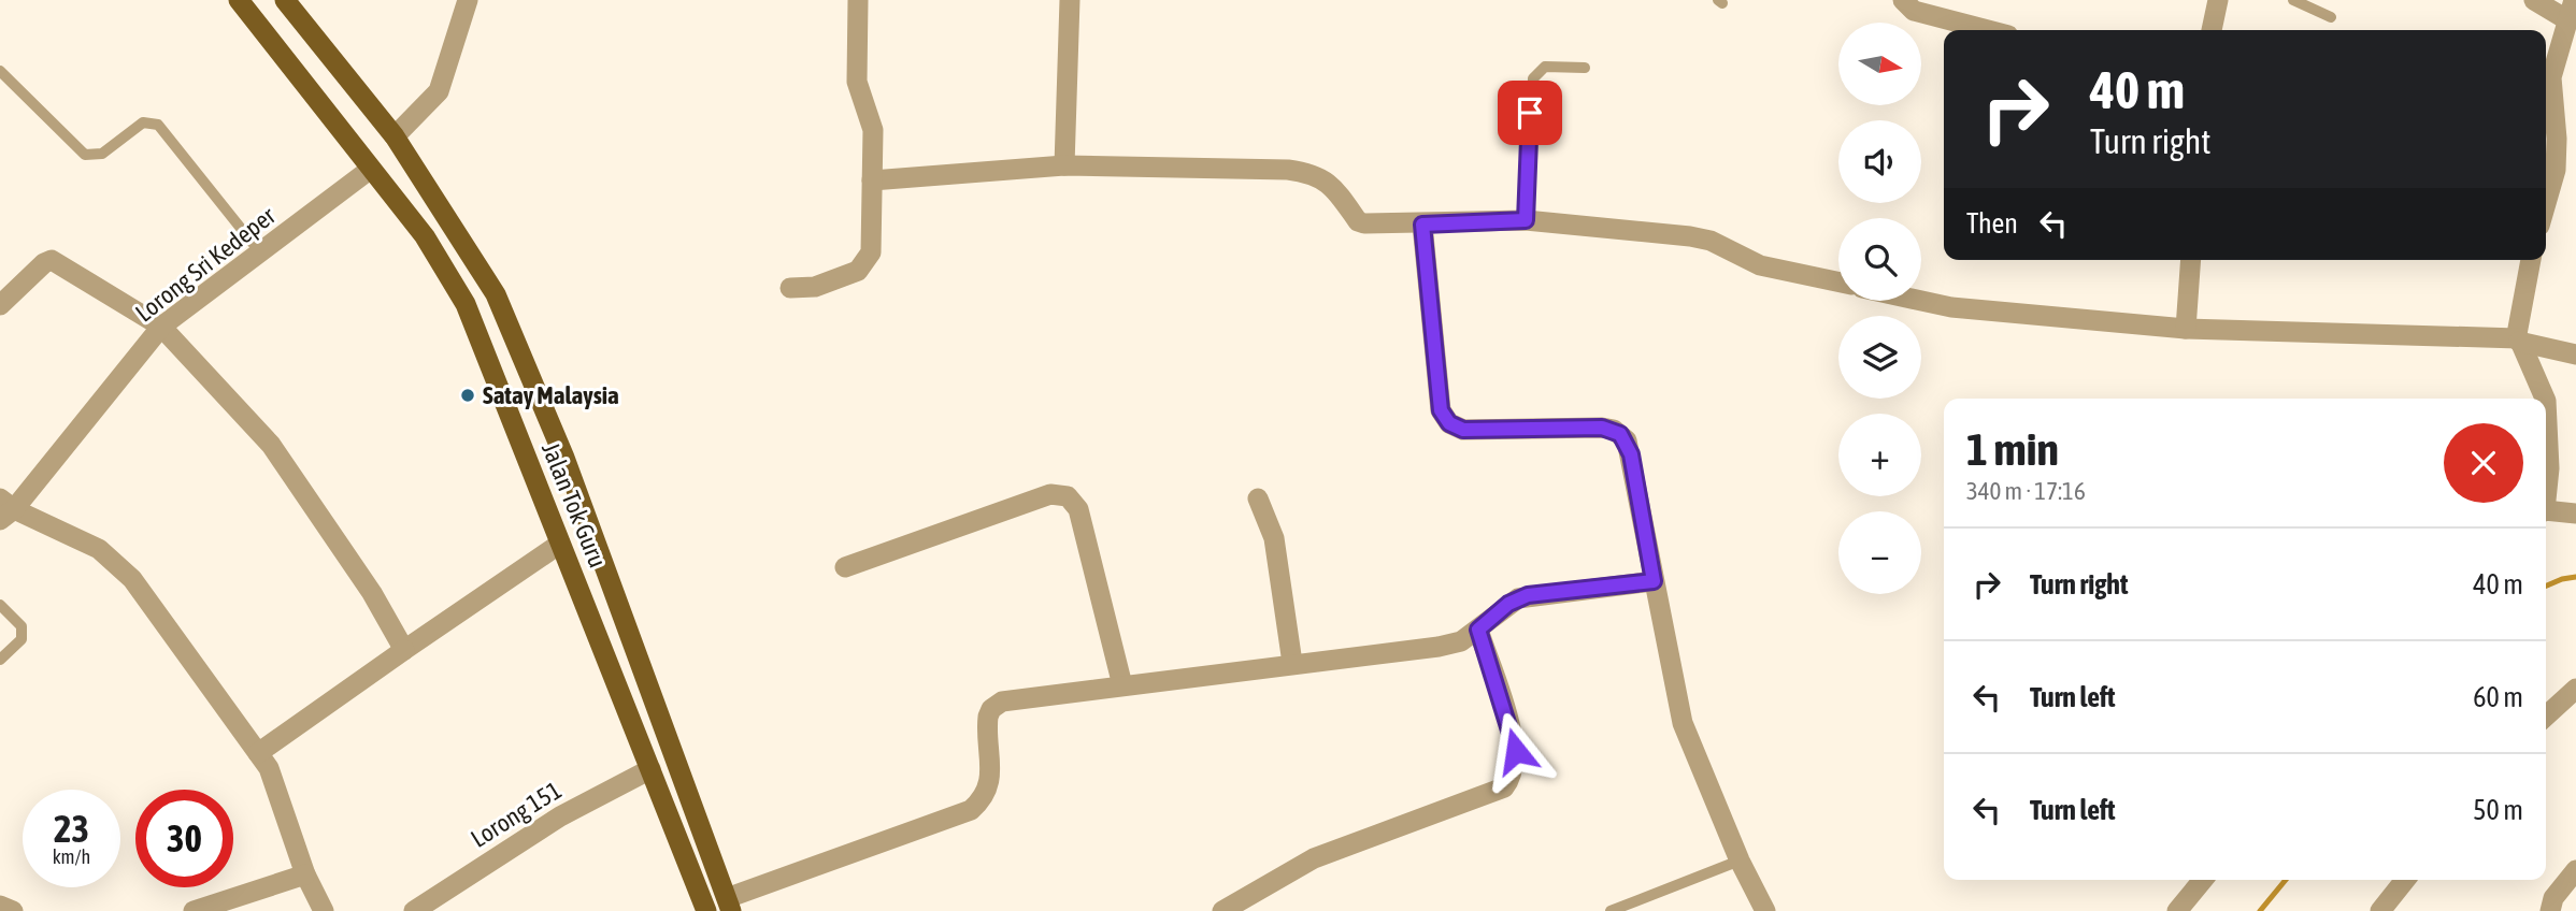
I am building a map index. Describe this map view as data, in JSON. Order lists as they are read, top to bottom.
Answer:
{
  "streets": {
    "main road": ["Jalan Tok Guru"],
    "street": ["Lorong Sri Kedeper", "Lorong 151"]
  },
  "crossings": [
    ["Lorong Sri Kedeper", "Jalan Tok Guru"],
    ["Jalan Tok Guru", "Lorong 151"]
  ],
  "places": ["Satay Malaysia"],
  "north": "right",
  "page": {
    "map_buttons": ["+", "−"],
    "turn": ["40 m", "Turn right"],
    "then": "Then",
    "heading": ["1 min", "340 m · 17:16"],
    "list": [
      {
        "name": "Turn right",
        "value": "40 m"
      },
      {
        "name": "Turn left",
        "value": "60 m"
      },
      {
        "name": "Turn left",
        "value": "50 m"
      }
    ],
    "speed": "23 km/h",
    "limit": "30"
  }
}
